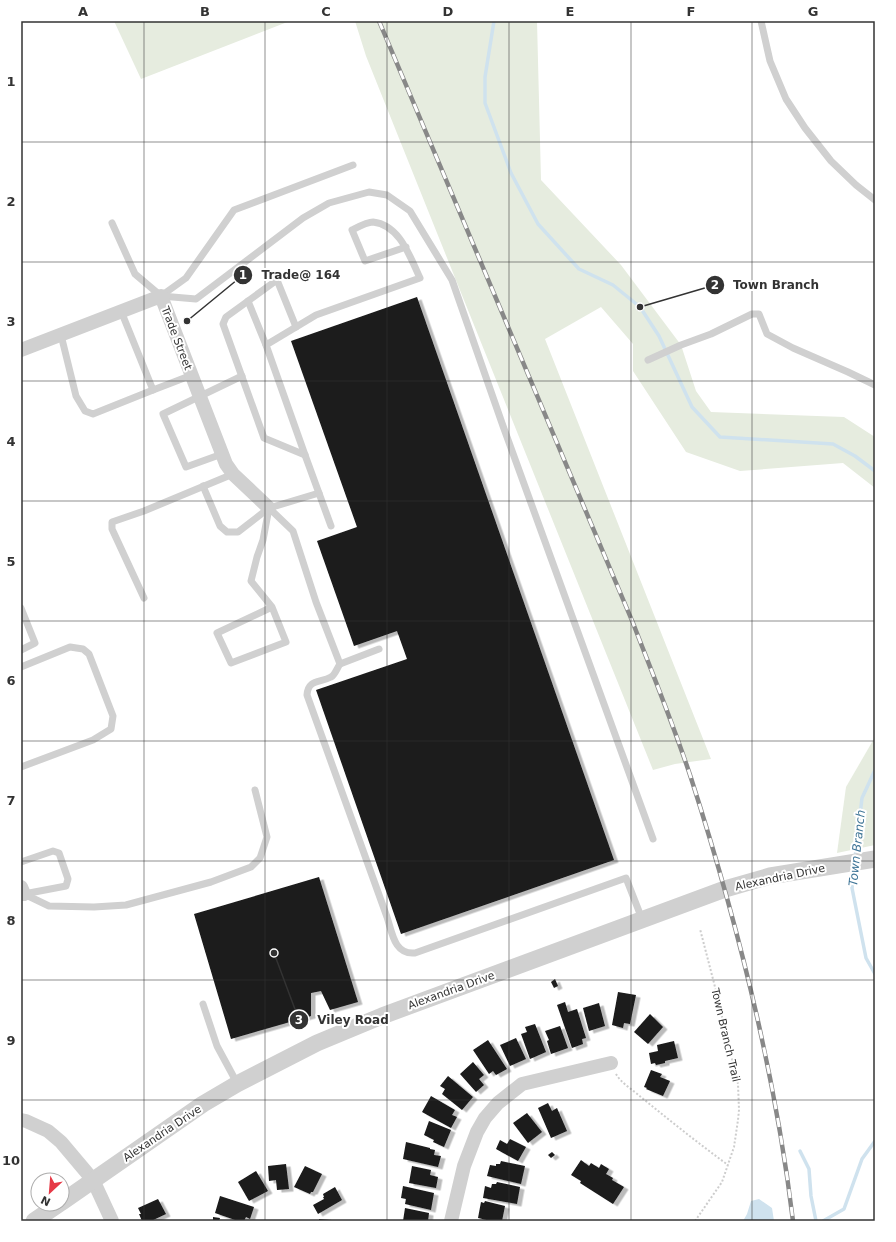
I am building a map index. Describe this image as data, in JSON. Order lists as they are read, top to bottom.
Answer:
{
  "streets": {
    "street": ["Trade Street", "Alexandria Drive"],
    "path": ["Town Branch Trail"]
  },
  "water": ["Town Branch"],
  "places": ["Town Branch", "Trade@ 164", "Viley Road"],
  "north": "bottom left",
  "grid": {
    "columns": [
      "A",
      "B",
      "C",
      "D",
      "E",
      "F",
      "G"
    ],
    "rows": [
      "1",
      "2",
      "3",
      "4",
      "5",
      "6",
      "7",
      "8",
      "9",
      "10"
    ]
  }
}
